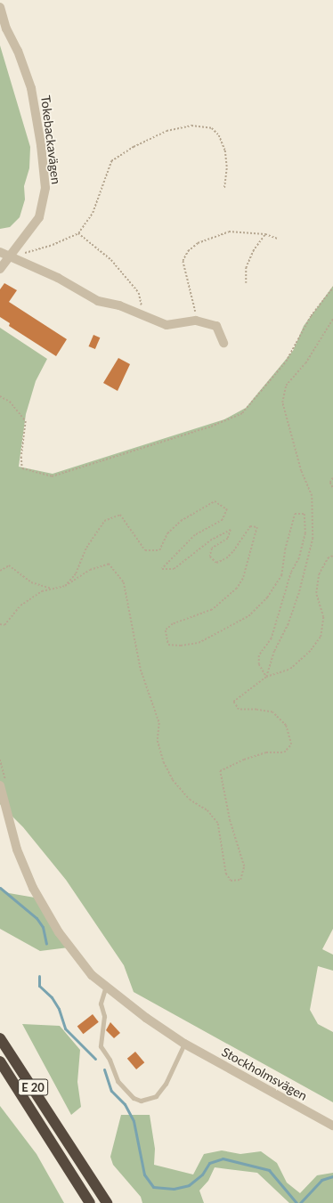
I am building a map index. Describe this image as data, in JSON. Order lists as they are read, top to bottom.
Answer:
{
  "streets": {
    "highway": ["E 20"],
    "street": ["Tokebackavägen", "Stockholmsvägen"]
  }
}
